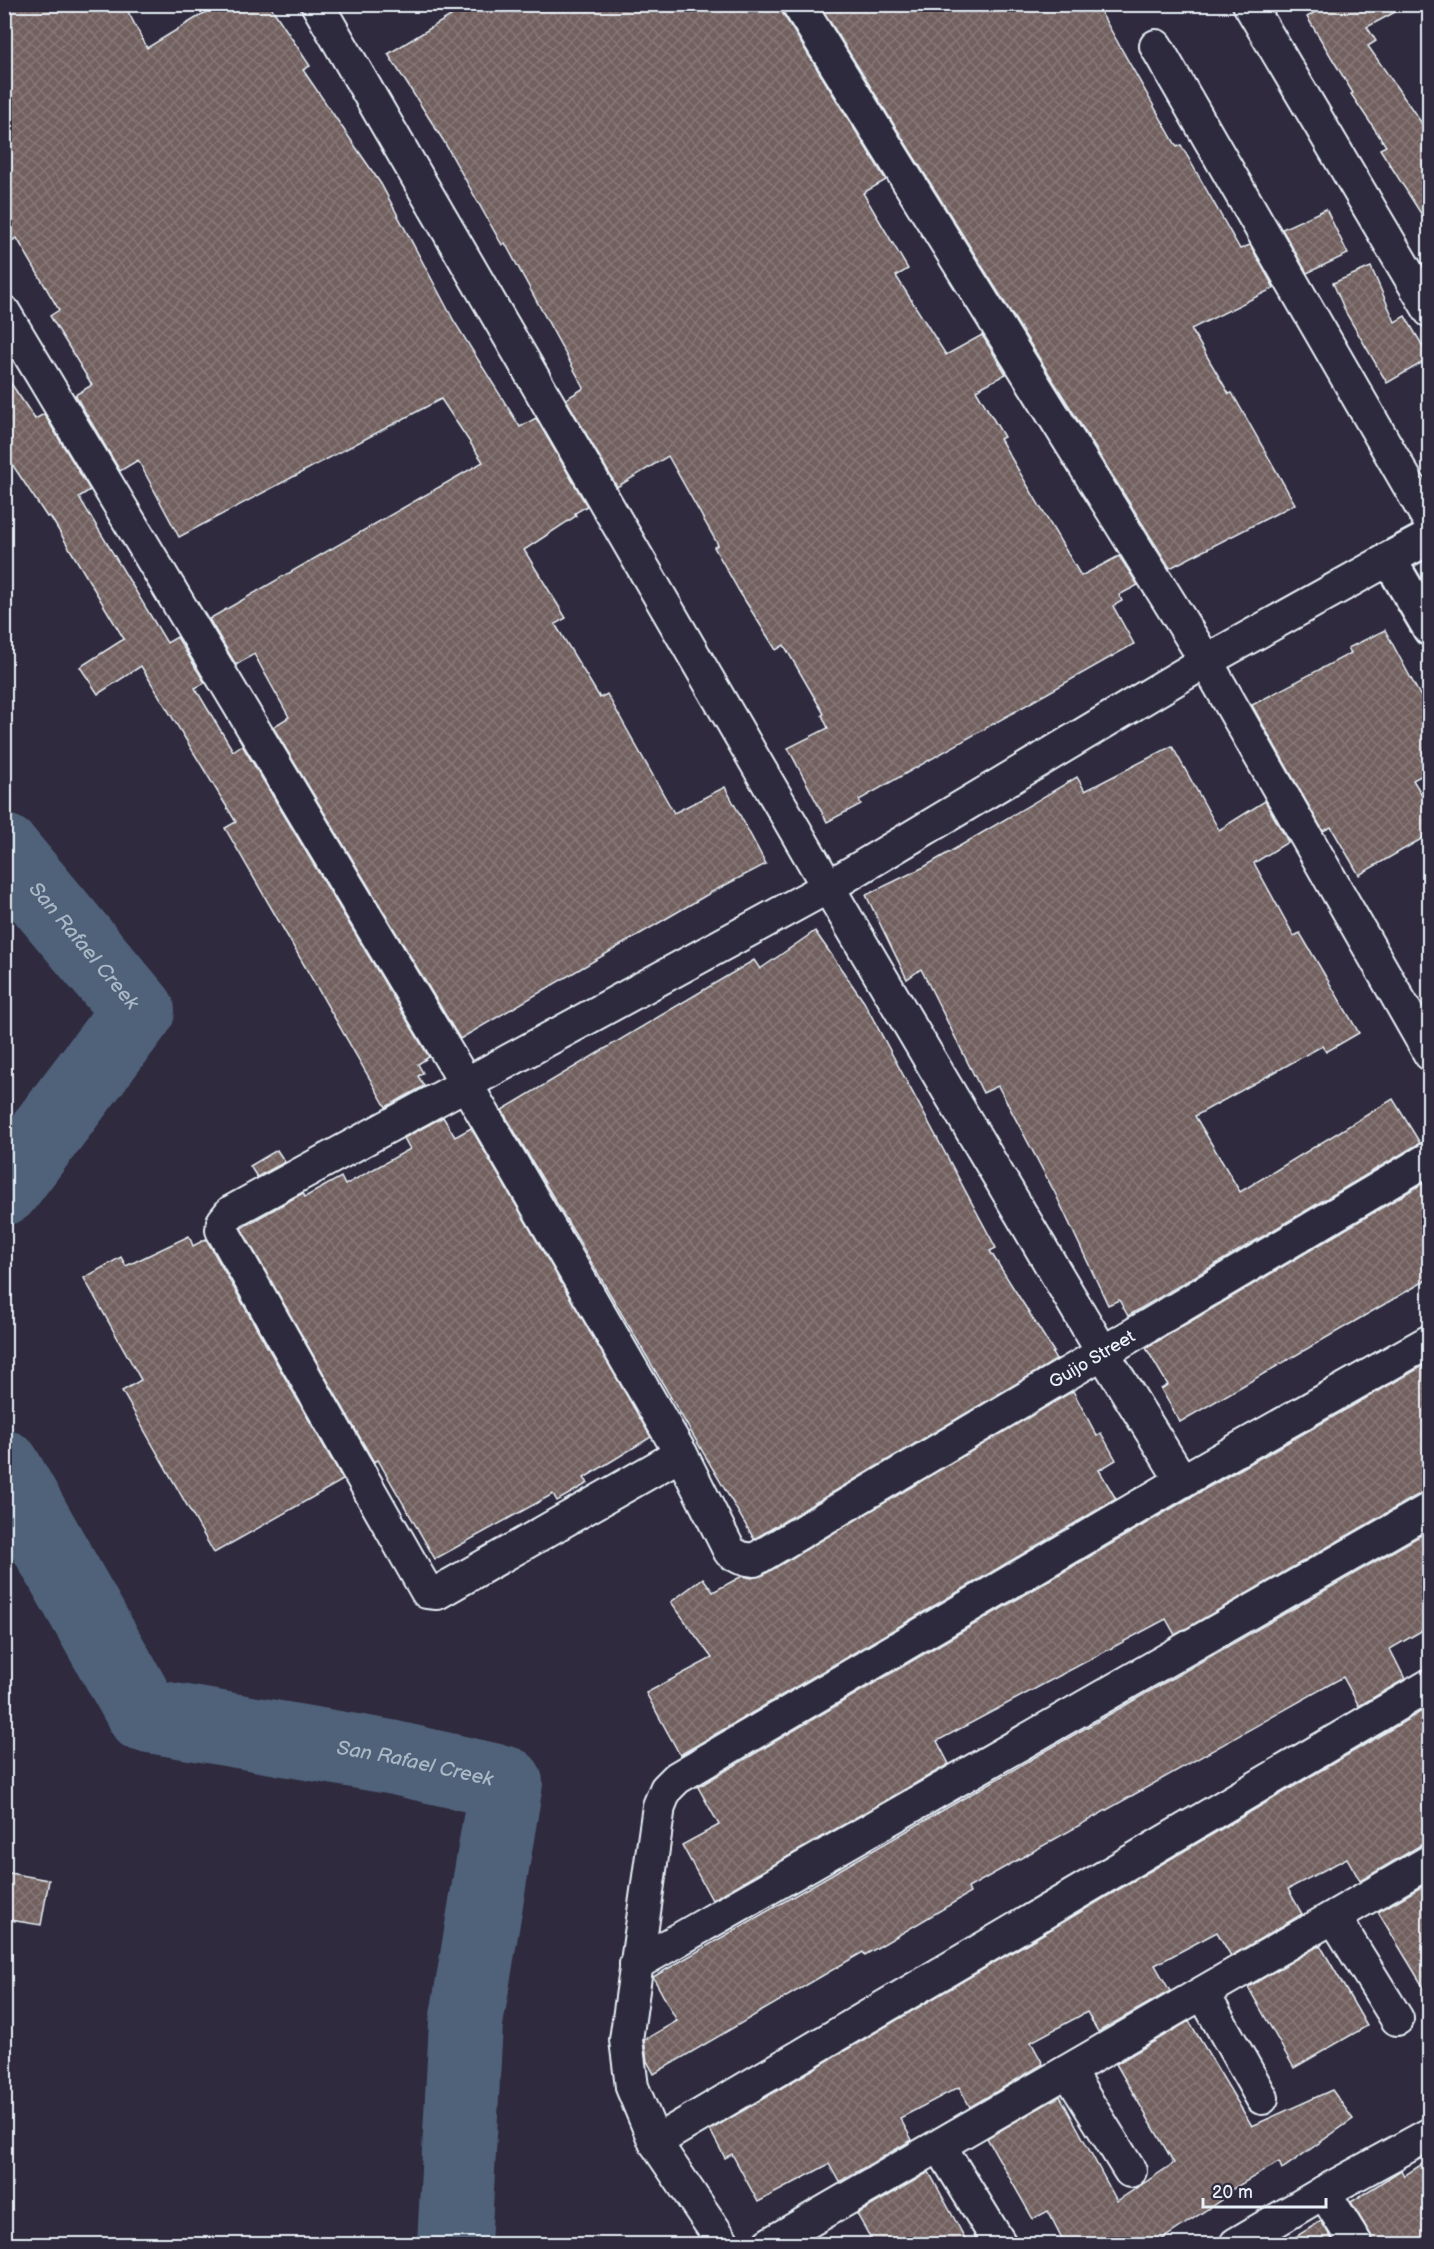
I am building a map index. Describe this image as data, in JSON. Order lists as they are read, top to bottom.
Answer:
{
  "streets": {
    "street": ["Guijo Street"]
  },
  "water": ["San Rafael Creek"],
  "scale_bar": "20 m"
}
